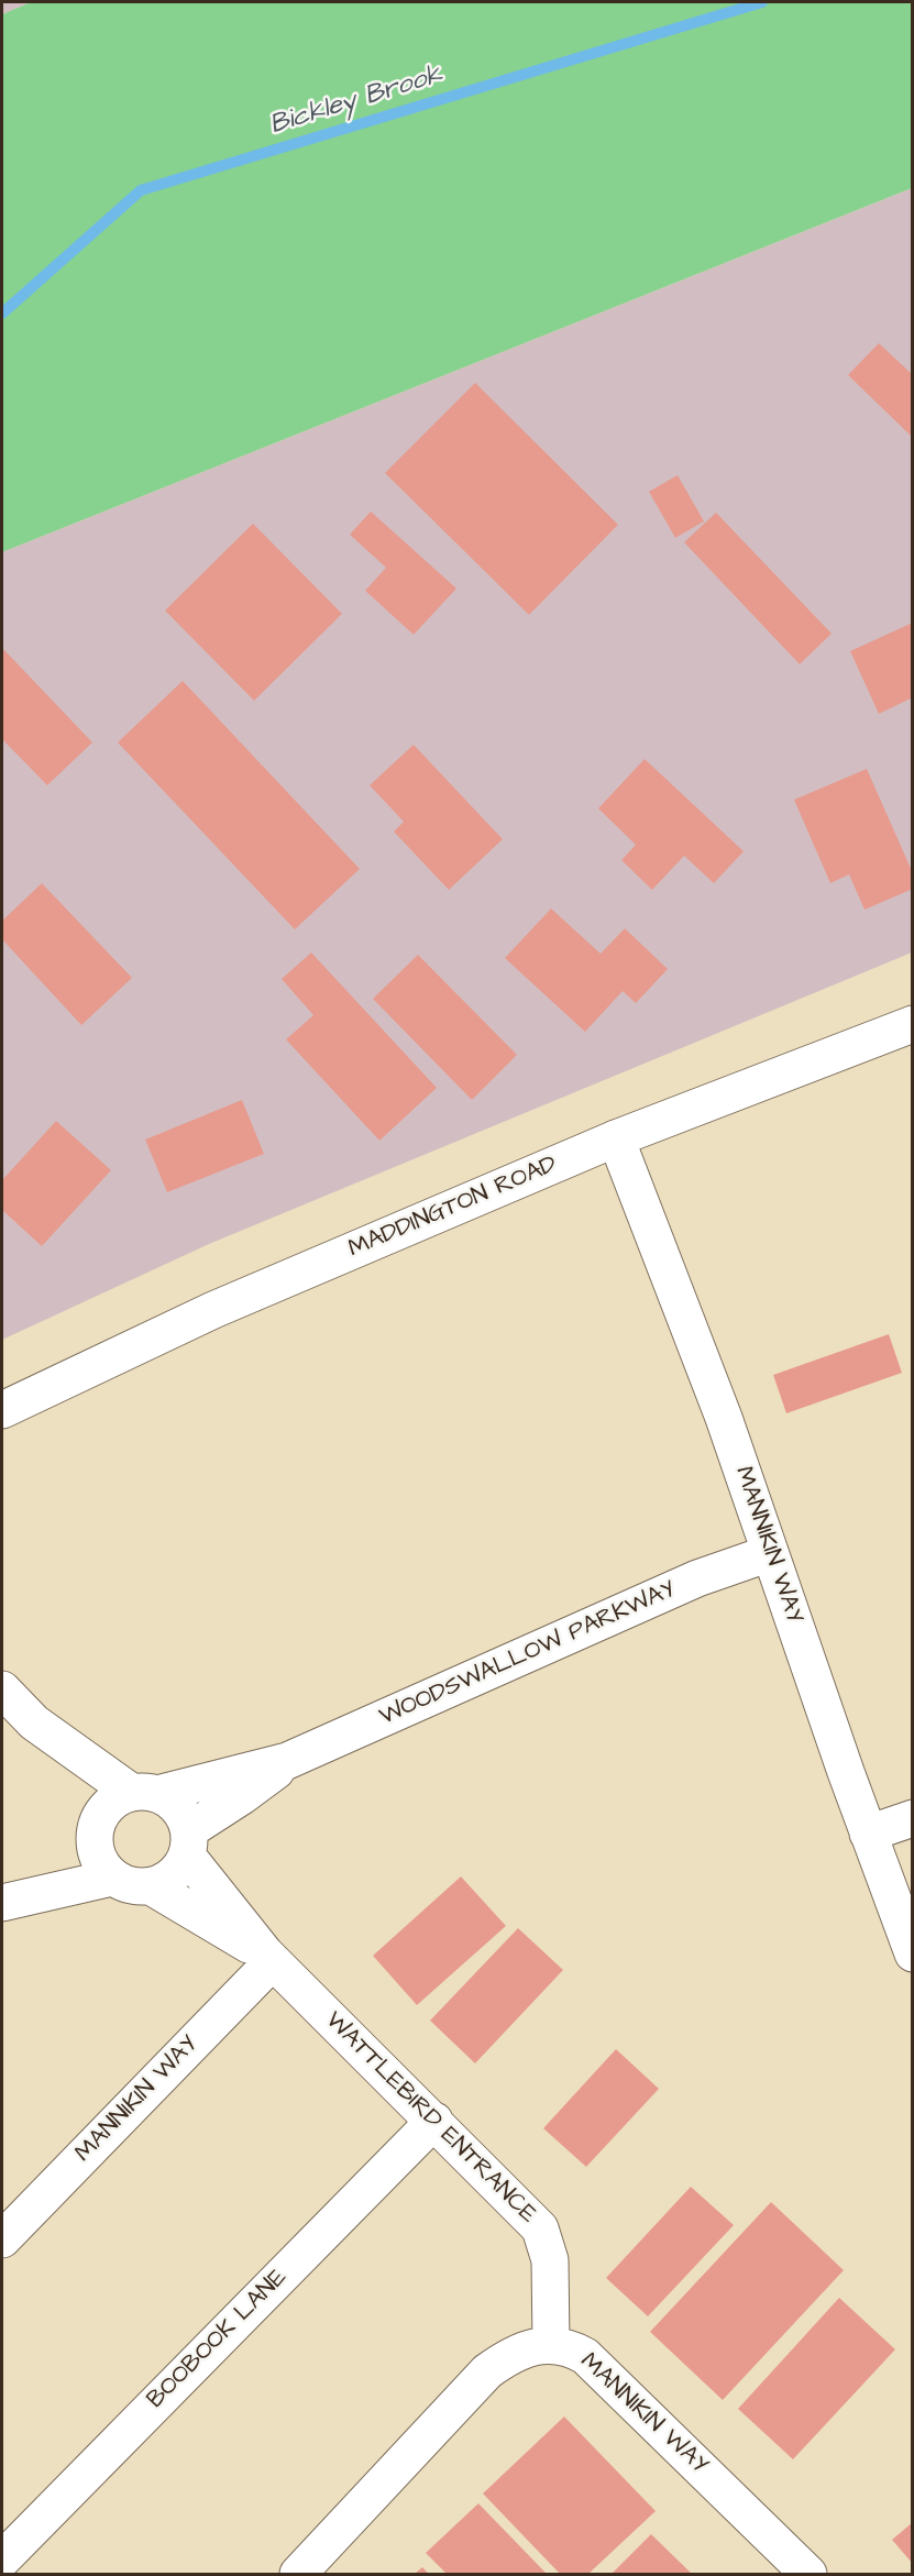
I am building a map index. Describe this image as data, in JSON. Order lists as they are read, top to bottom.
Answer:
{
  "streets": {
    "street": [
      "MADDINGTON ROAD",
      "MANNIKIN WAY",
      "WOODSWALLOW PARKWAY",
      "WATTLEBIRD ENTRANCE",
      "BOOBOOK LANE"
    ]
  },
  "crossings": [
    ["MADDINGTON ROAD", "MANNIKIN WAY"],
    ["MANNIKIN WAY", "WOODSWALLOW PARKWAY"],
    ["MANNIKIN WAY", "WATTLEBIRD ENTRANCE"],
    ["WOODSWALLOW PARKWAY", "WATTLEBIRD ENTRANCE"],
    ["WATTLEBIRD ENTRANCE", "BOOBOOK LANE"]
  ],
  "water": ["Bickley Brook"]
}
